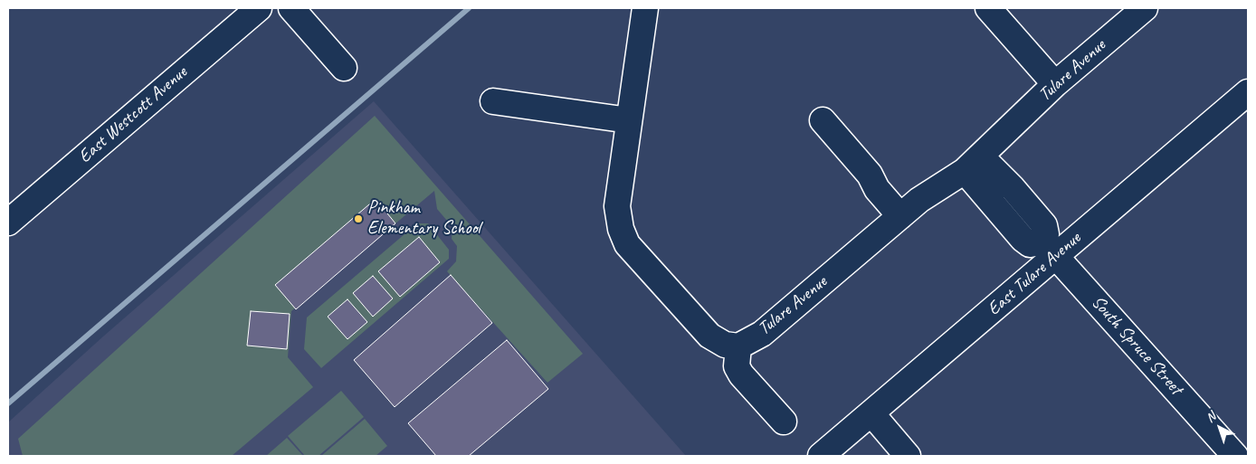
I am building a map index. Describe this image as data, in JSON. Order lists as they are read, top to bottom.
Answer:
{
  "streets": {
    "street": [
      "Tulare Avenue",
      "East Westcott Avenue",
      "East Tulare Avenue",
      "South Spruce Street"
    ]
  },
  "crossings": [
    ["East Tulare Avenue", "South Spruce Street"]
  ],
  "places": ["Pinkham Elementary School"],
  "north": "top left"
}
